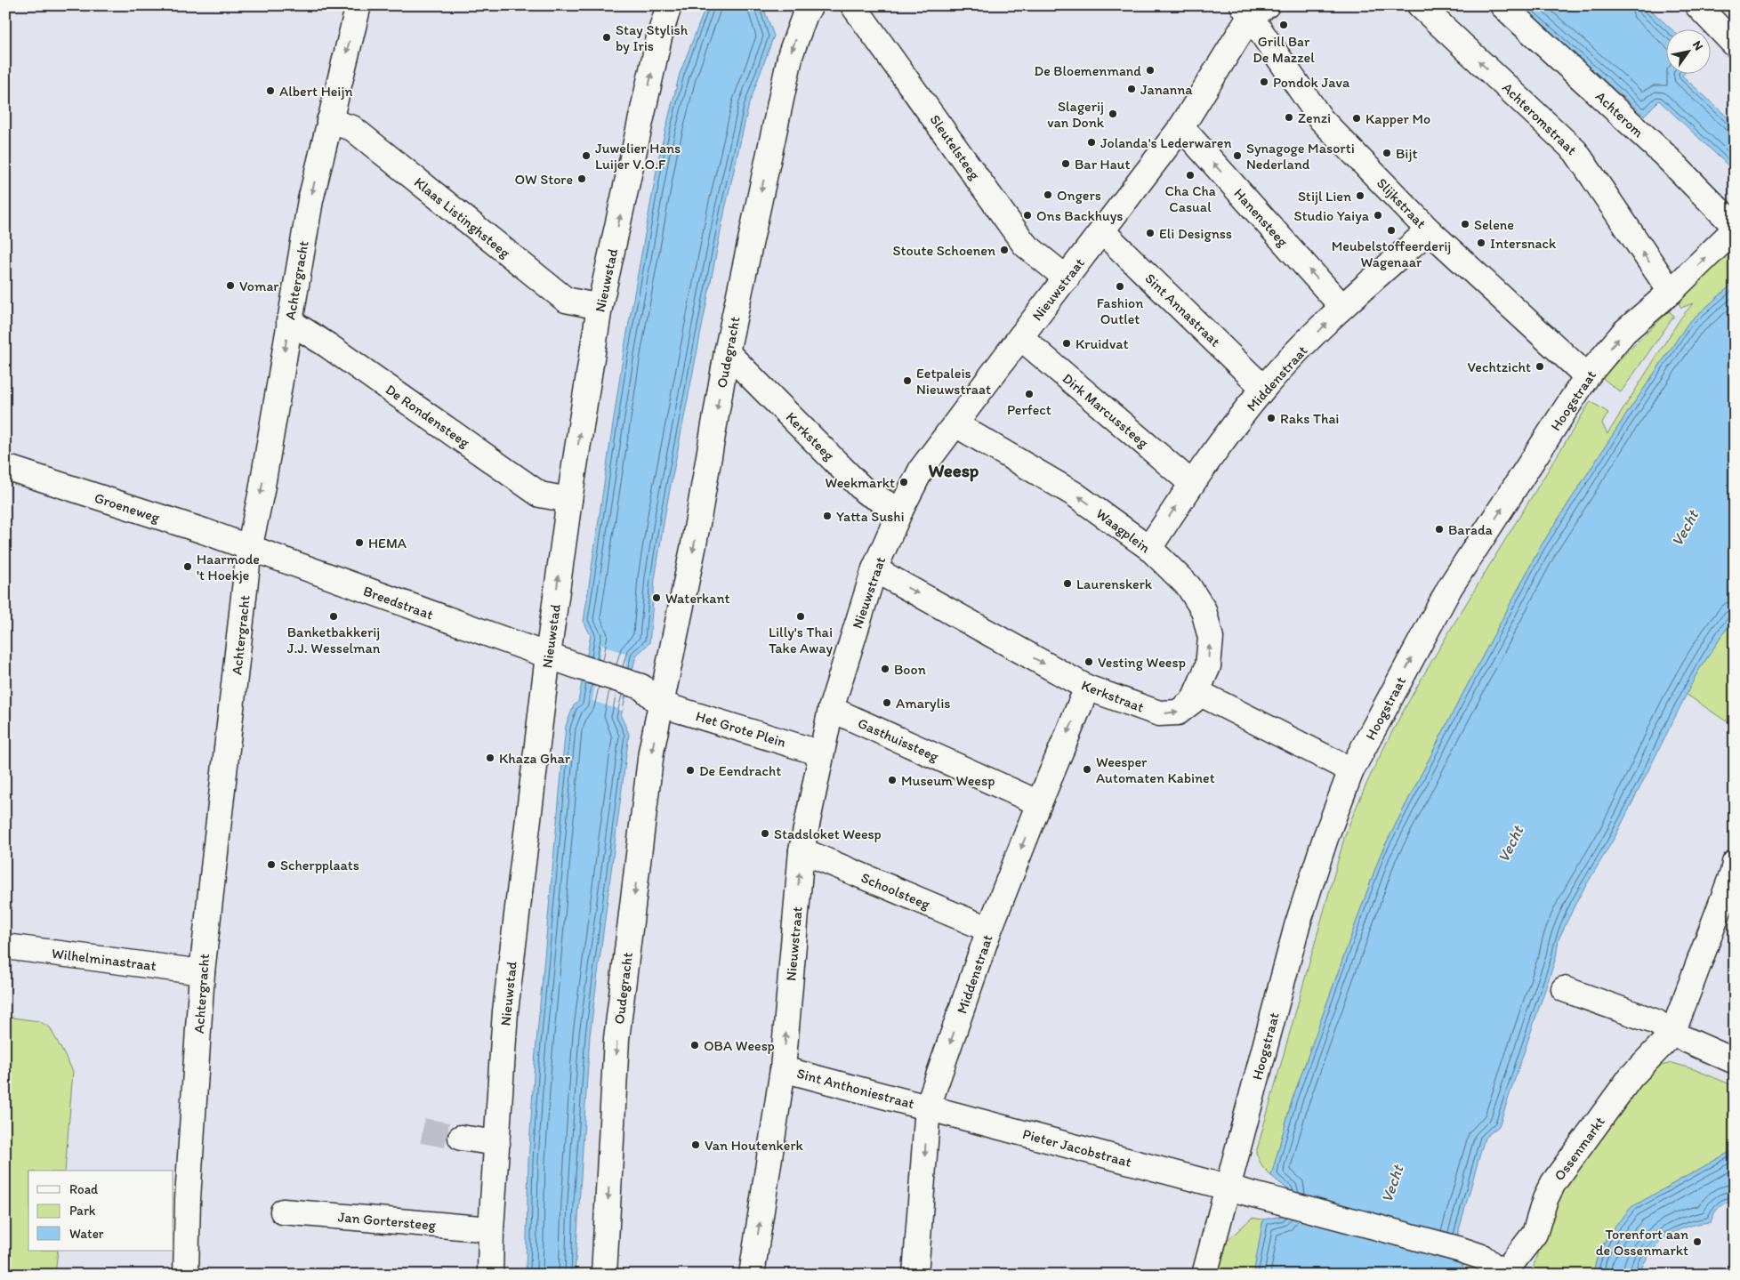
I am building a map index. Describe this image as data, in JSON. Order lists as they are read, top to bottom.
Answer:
{
  "streets": {
    "street": [
      "Achterom",
      "Achteromstraat",
      "Sleutelsteeg",
      "Slijkstraat",
      "Klaas Listinghsteeg",
      "Hanensteeg",
      "Achtergracht",
      "Nieuwstad",
      "Nieuwstraat",
      "Sint Annastraat",
      "Oudegracht",
      "Middenstraat",
      "Hoogstraat",
      "Dirk Marcussteeg",
      "De Rondensteeg",
      "Kerksteeg",
      "Groeneweg",
      "Waagplein",
      "Breedstraat",
      "Kerkstraat",
      "Het Grote Plein",
      "Gasthuissteeg",
      "Schoolsteeg",
      "Wilhelminastraat",
      "Sint Anthoniestraat",
      "Pieter Jacobstraat",
      "Ossenmarkt",
      "Jan Gortersteeg"
    ]
  },
  "crossings": [
    ["Achterom", "Hoogstraat"],
    ["Achteromstraat", "Hoogstraat"],
    ["Sleutelsteeg", "Nieuwstraat"],
    ["Slijkstraat", "Nieuwstraat"],
    ["Slijkstraat", "Middenstraat"],
    ["Slijkstraat", "Hoogstraat"],
    ["Klaas Listinghsteeg", "Achtergracht"],
    ["Klaas Listinghsteeg", "Nieuwstad"],
    ["Hanensteeg", "Nieuwstraat"],
    ["Hanensteeg", "Middenstraat"],
    ["Achtergracht", "De Rondensteeg"],
    ["Achtergracht", "Groeneweg"],
    ["Achtergracht", "Breedstraat"],
    ["Achtergracht", "Wilhelminastraat"],
    ["Nieuwstad", "De Rondensteeg"],
    ["Nieuwstad", "Breedstraat"],
    ["Nieuwstad", "Jan Gortersteeg"],
    ["Nieuwstraat", "Sint Annastraat"],
    ["Nieuwstraat", "Dirk Marcussteeg"],
    ["Nieuwstraat", "Kerksteeg"],
    ["Nieuwstraat", "Waagplein"],
    ["Nieuwstraat", "Kerkstraat"],
    ["Nieuwstraat", "Het Grote Plein"],
    ["Nieuwstraat", "Gasthuissteeg"],
    ["Nieuwstraat", "Schoolsteeg"],
    ["Nieuwstraat", "Sint Anthoniestraat"],
    ["Sint Annastraat", "Middenstraat"],
    ["Oudegracht", "Kerksteeg"],
    ["Oudegracht", "Het Grote Plein"],
    ["Middenstraat", "Dirk Marcussteeg"],
    ["Middenstraat", "Waagplein"],
    ["Middenstraat", "Kerkstraat"],
    ["Middenstraat", "Gasthuissteeg"],
    ["Middenstraat", "Schoolsteeg"],
    ["Middenstraat", "Sint Anthoniestraat"],
    ["Middenstraat", "Pieter Jacobstraat"],
    ["Hoogstraat", "Pieter Jacobstraat"],
    ["Hoogstraat", "Ossenmarkt"],
    ["Groeneweg", "Breedstraat"],
    ["Waagplein", "Kerkstraat"],
    ["Sint Anthoniestraat", "Pieter Jacobstraat"],
    ["Pieter Jacobstraat", "Ossenmarkt"]
  ],
  "one_way": [
    "Achteromstraat",
    "Hanensteeg",
    "Achtergracht",
    "Nieuwstad",
    "Oudegracht",
    "Hoogstraat",
    "Waagplein",
    "Kerkstraat"
  ],
  "districts": ["Weesp"],
  "water": ["Vecht"],
  "places": [
    "Grill Bar De Mazzel",
    "Stay Stylish by Iris",
    "De Bloemenmand",
    "Pondok Java",
    "Jananna",
    "Albert Heijn",
    "Slagerij van Donk",
    "Zenzi",
    "Kapper Mo",
    "Jolanda's Lederwaren",
    "Bijt",
    "Juwelier Hans Luijer V.O.F",
    "Synagoge Masorti Nederland",
    "Bar Haut",
    "Cha Cha Casual",
    "OW Store",
    "Ongers",
    "Stijl Lien",
    "Ons Backhuys",
    "Studio Yaiya",
    "Selene",
    "Meubelstoffeerderij Wagenaar",
    "Eli Designss",
    "Intersnack",
    "Stoute Schoenen",
    "Vomar",
    "Fashion Outlet",
    "Kruidvat",
    "Vechtzicht",
    "Eetpaleis Nieuwstraat",
    "Perfect",
    "Raks Thai",
    "Weekmarkt",
    "Yatta Sushi",
    "Barada",
    "HEMA",
    "Haarmode 't Hoekje",
    "Laurenskerk",
    "Waterkant",
    "Banketbakkerij J.J. Wesselman",
    "Lilly's Thai Take Away",
    "Vesting Weesp",
    "Boon",
    "Amarylis",
    "Khaza Ghar",
    "Weesper Automaten Kabinet",
    "De Eendracht",
    "Museum Weesp",
    "Stadsloket Weesp",
    "Scherpplaats",
    "OBA Weesp",
    "Van Houtenkerk",
    "Torenfort aan de Ossenmarkt"
  ],
  "legend": ["Road", "Park", "Water"],
  "north": "top right"
}
